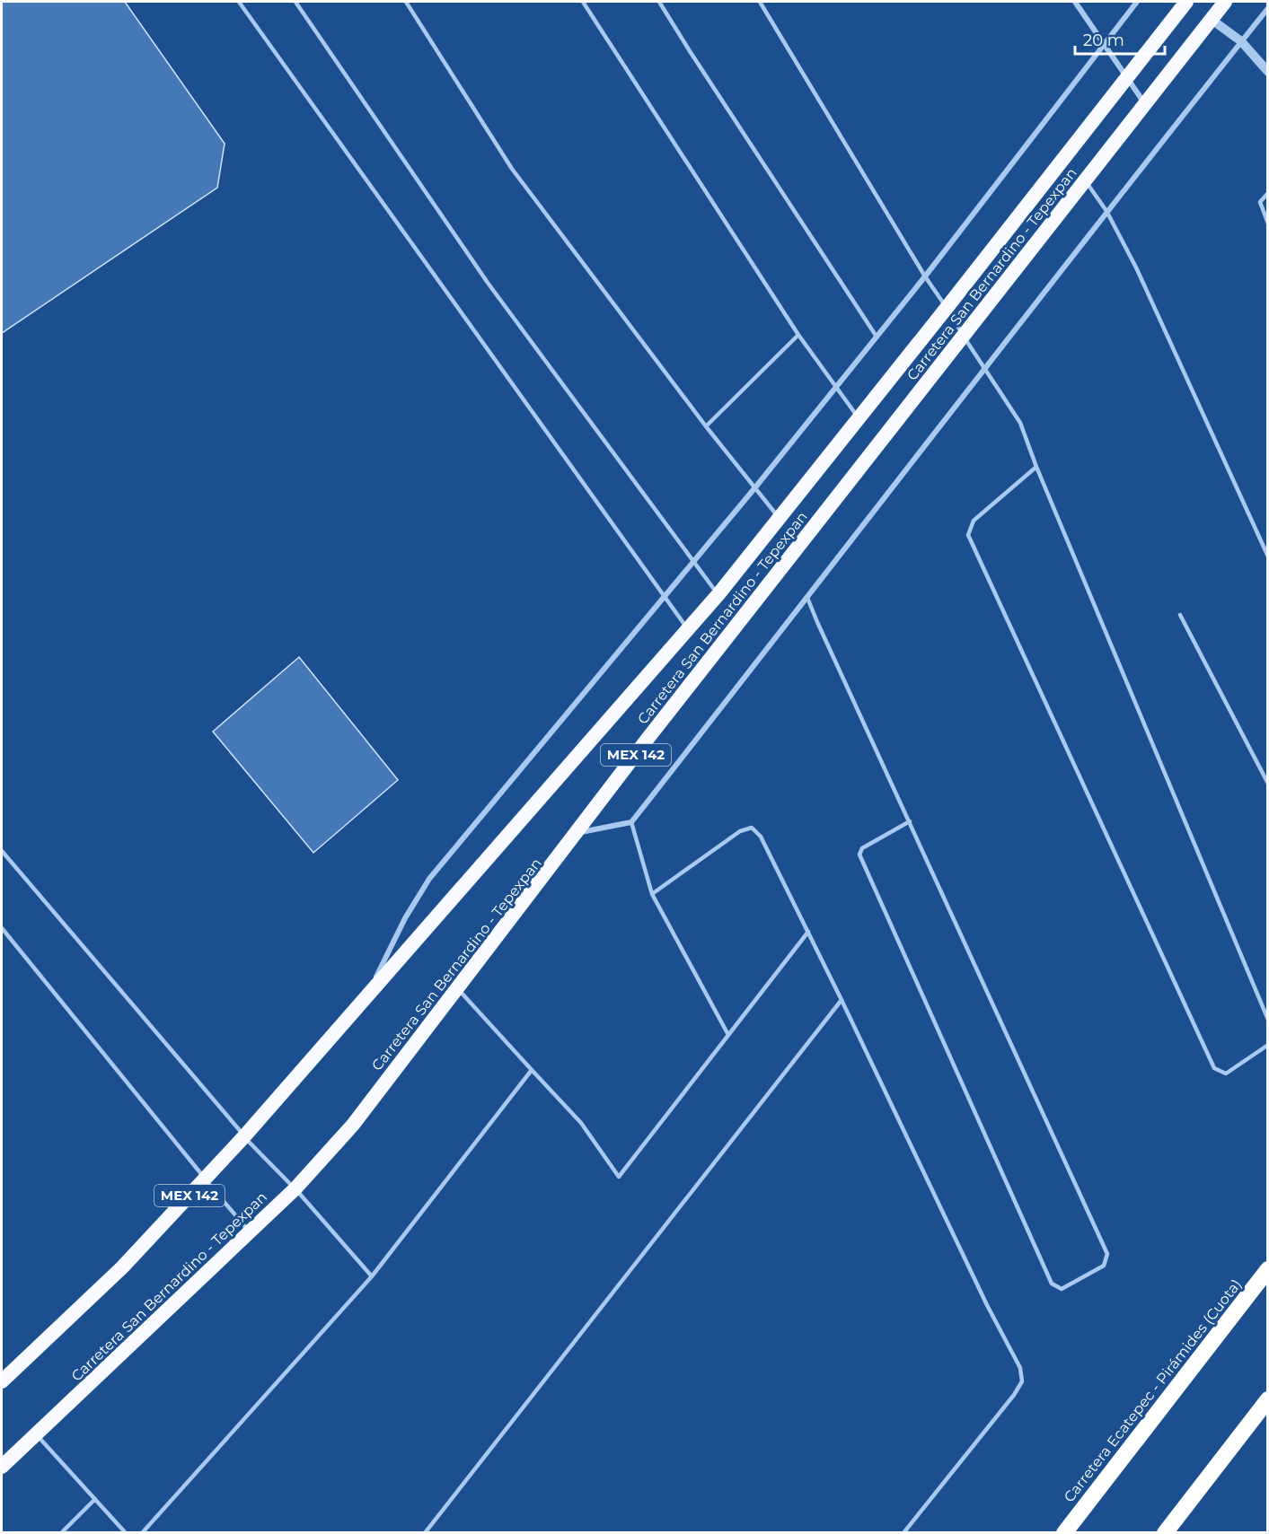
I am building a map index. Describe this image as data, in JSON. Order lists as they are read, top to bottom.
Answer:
{
  "streets": {
    "highway": ["Carretera San Bernardino - Tepexpan", "MEX 142", "Carretera Ecatepec - Pirámides (Cuota)"]
  },
  "scale_bar": "20 m"
}
